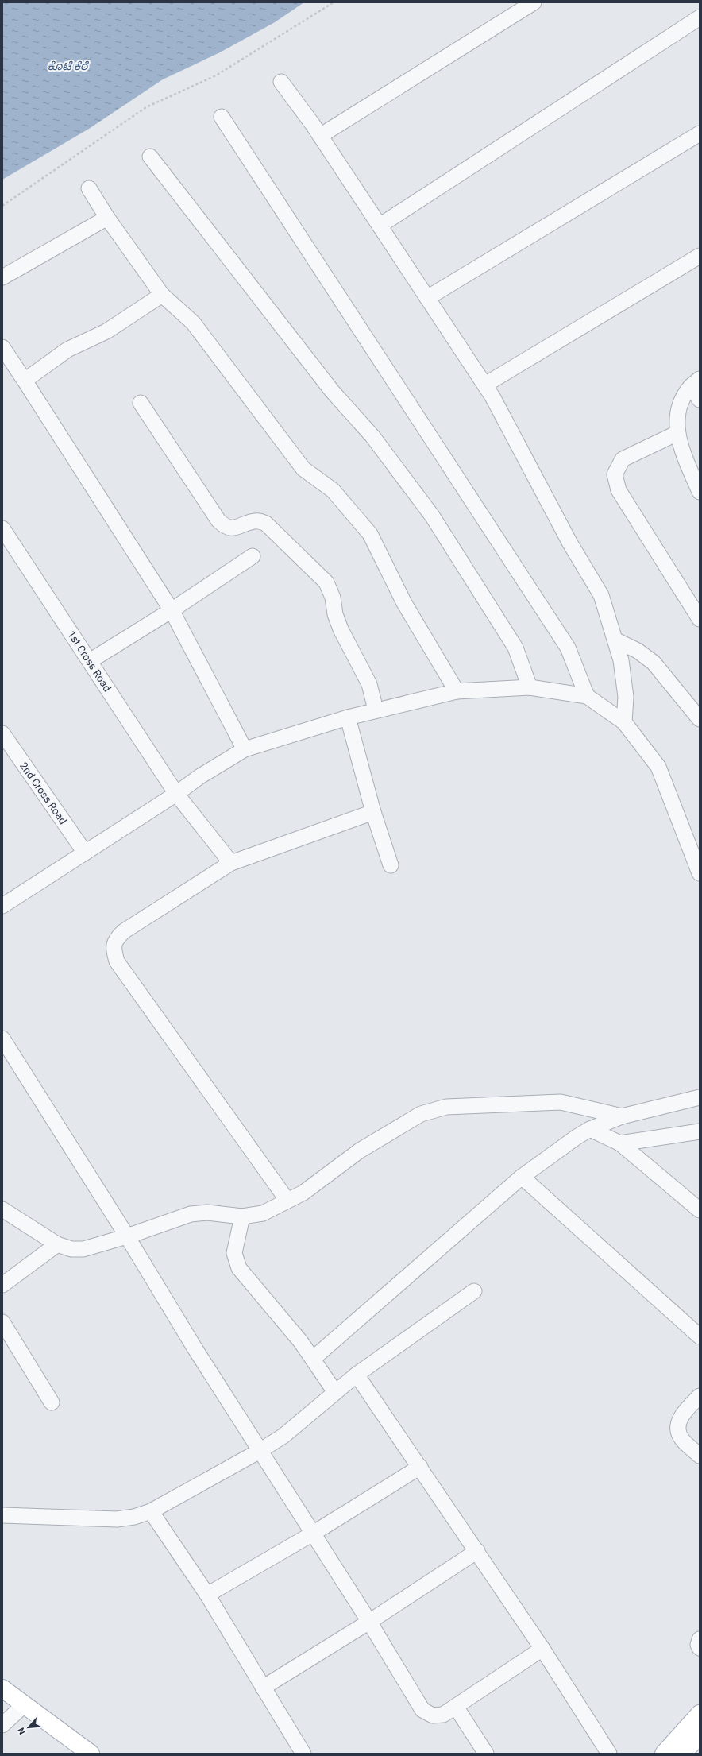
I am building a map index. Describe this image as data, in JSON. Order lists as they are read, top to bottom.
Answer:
{
  "streets": {
    "street": ["1st Cross Road", "2nd Cross Road"]
  },
  "water": ["ಕೊಟೆ ಕೆರೆ"],
  "north": "bottom left"
}
